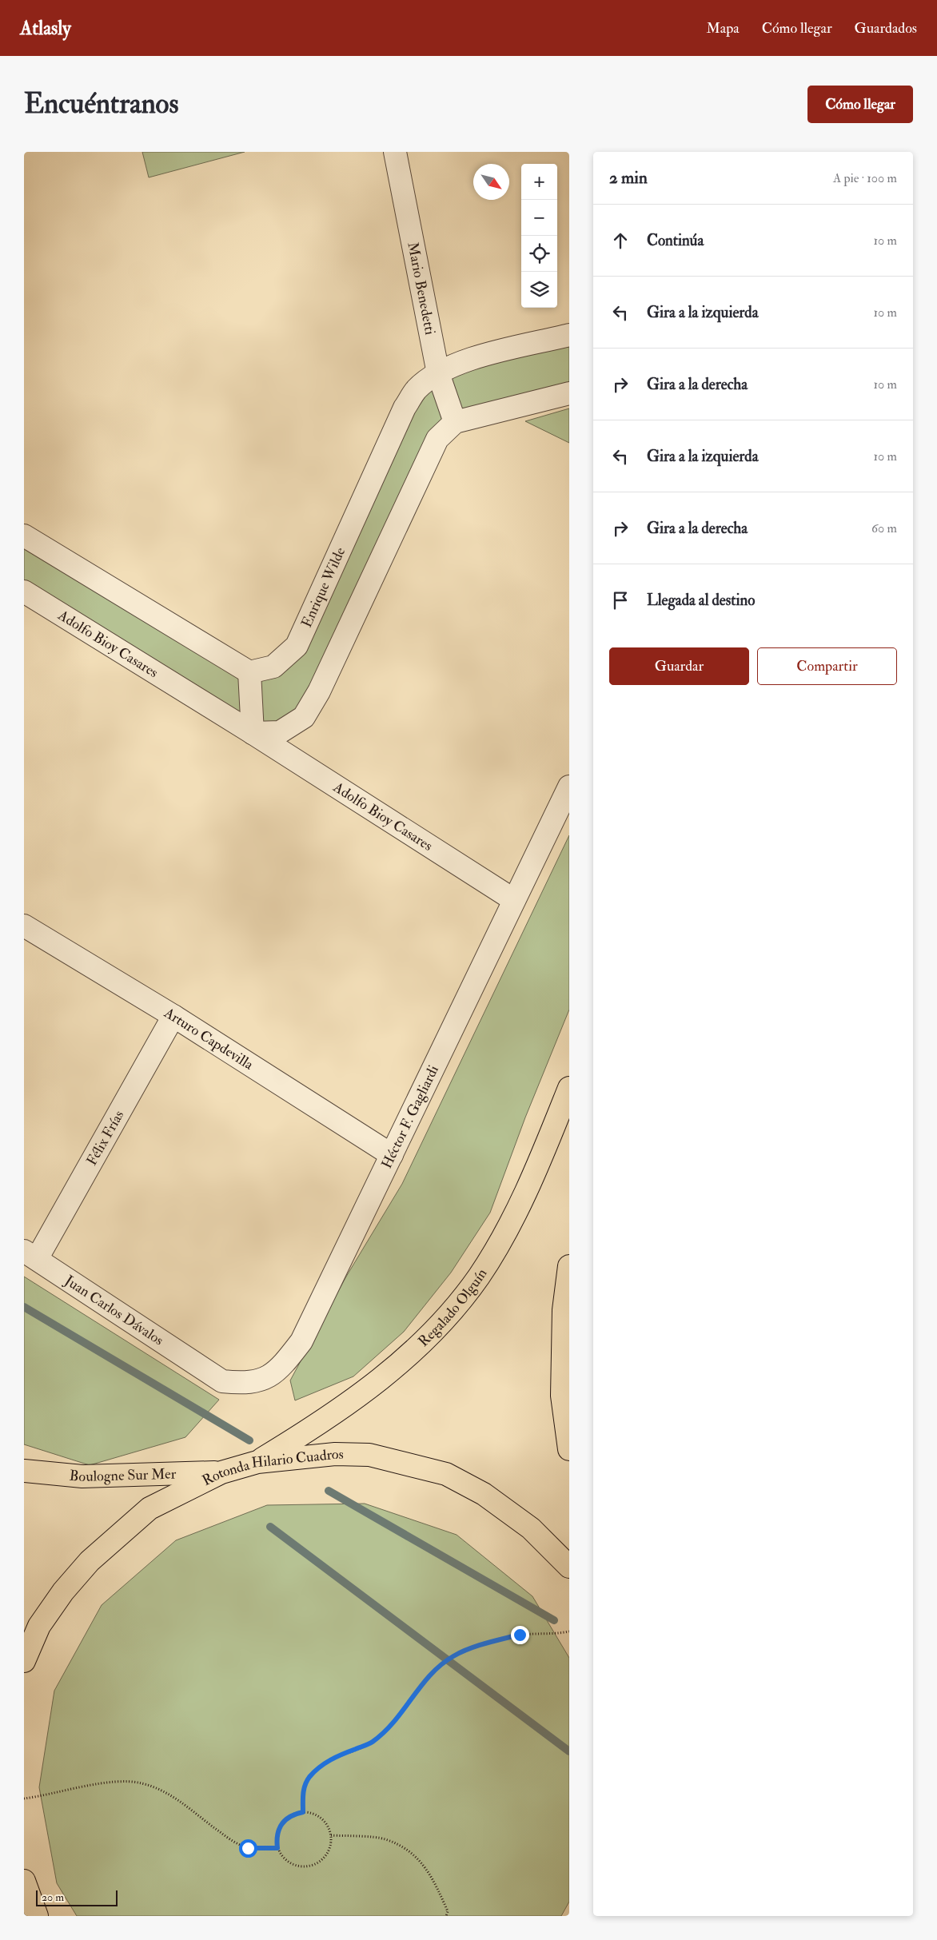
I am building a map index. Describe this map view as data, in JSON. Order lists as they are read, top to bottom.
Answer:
{
  "streets": {
    "main road": ["Regalado Olguín", "Rotonda Hilario Cuadros", "Boulogne Sur Mer"],
    "street": [
      "Mario Benedetti",
      "Enrique Wilde",
      "Adolfo Bioy Casares",
      "Arturo Capdevilla",
      "Héctor F. Gagliardi",
      "Félix Frías",
      "Juan Carlos Dávalos"
    ]
  },
  "crossings": [
    ["Mario Benedetti", "Enrique Wilde"],
    ["Adolfo Bioy Casares", "Héctor F. Gagliardi"],
    ["Arturo Capdevilla", "Héctor F. Gagliardi"],
    ["Arturo Capdevilla", "Félix Frías"],
    ["Héctor F. Gagliardi", "Juan Carlos Dávalos"],
    ["Félix Frías", "Juan Carlos Dávalos"],
    ["Regalado Olguín", "Rotonda Hilario Cuadros"],
    ["Rotonda Hilario Cuadros", "Boulogne Sur Mer"]
  ],
  "scale_bar": "20 m",
  "north": "bottom right",
  "page": {
    "header": "Atlasly",
    "nav": ["Mapa", "Cómo llegar", "Guardados"],
    "buttons": [
      "Cómo llegar",
      ["Guardar", "Compartir"]
    ],
    "title": "Encuéntranos",
    "heading": ["2 min", "A pie · 100 m"],
    "map_buttons": ["+", "−"],
    "list": [
      ["Continúa", "10 m"],
      ["Gira a la izquierda", "10 m"],
      ["Gira a la derecha", "10 m"],
      ["Gira a la izquierda", "10 m"],
      ["Gira a la derecha", "60 m"],
      "Llegada al destino"
    ],
    "scale": "20 m"
  }
}
